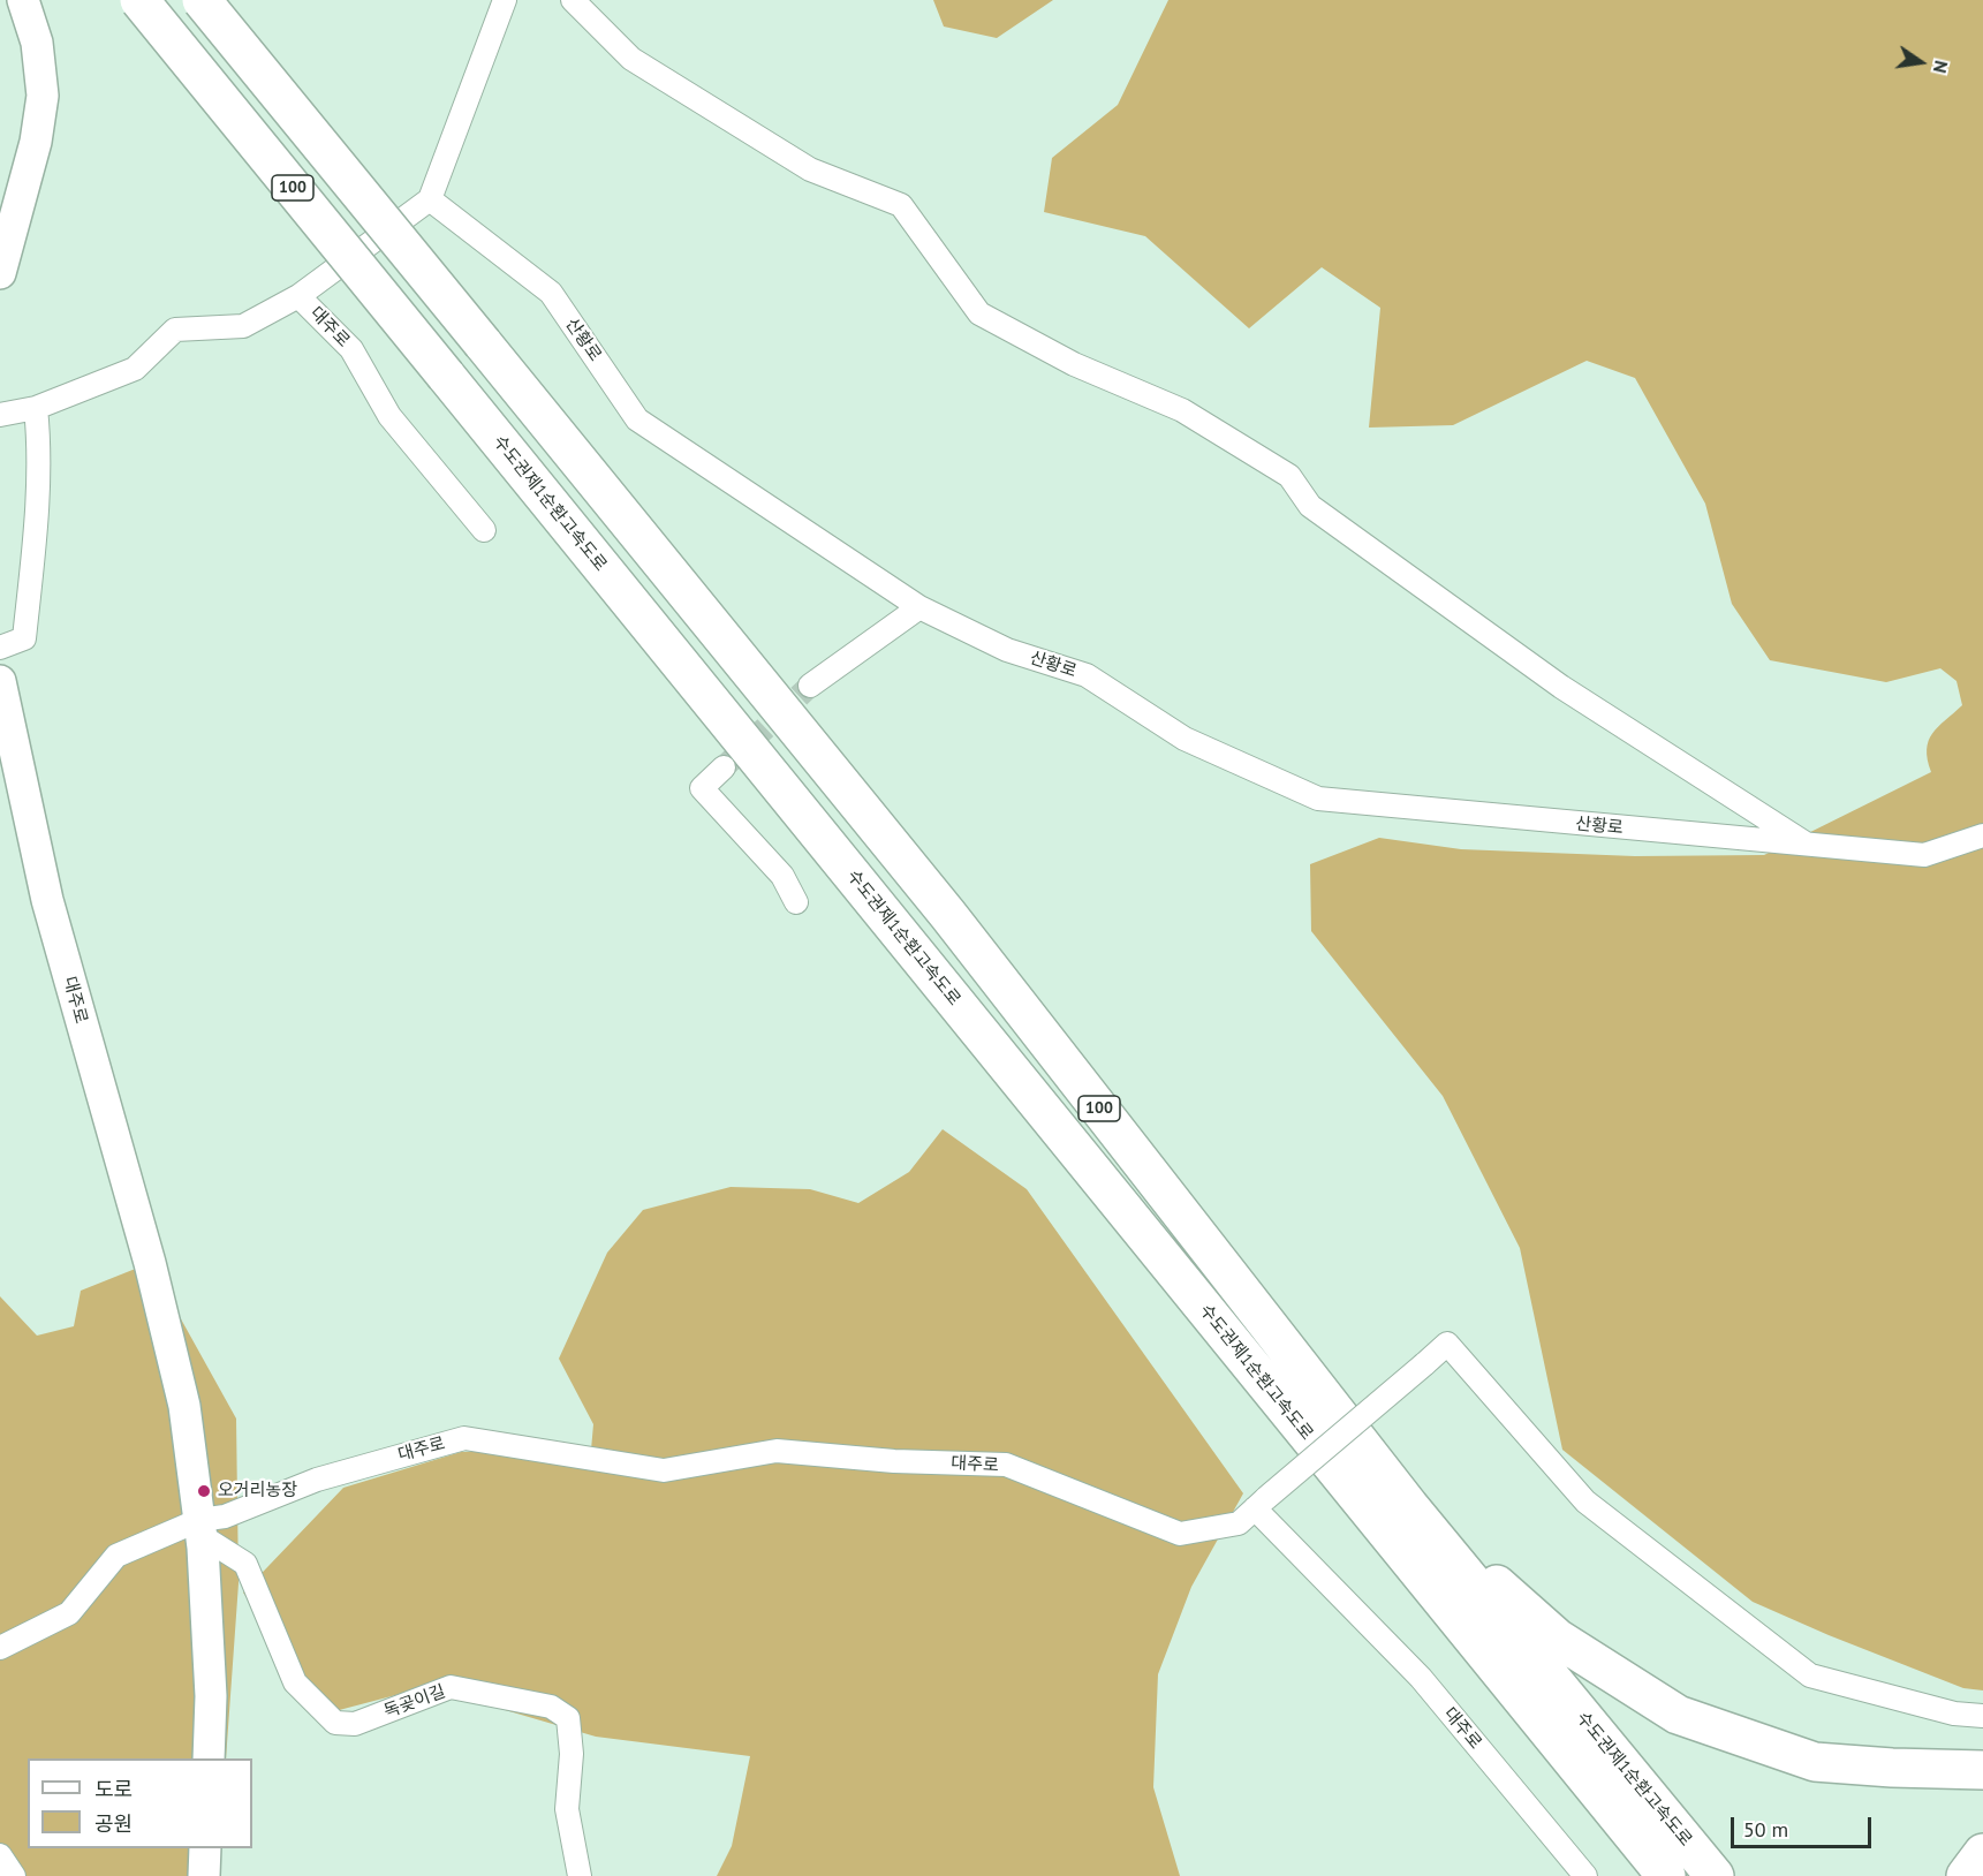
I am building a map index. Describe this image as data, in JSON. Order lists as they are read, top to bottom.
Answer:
{
  "streets": {
    "highway": ["100", "수도권제1순환고속도로"],
    "street": ["대주로", "산황로", "독곶이길"]
  },
  "crossings": [
    ["대주로", "독곶이길"]
  ],
  "places": ["오거리농장"],
  "legend": ["도로", "공원"],
  "scale_bar": "50 m",
  "north": "right"
}
